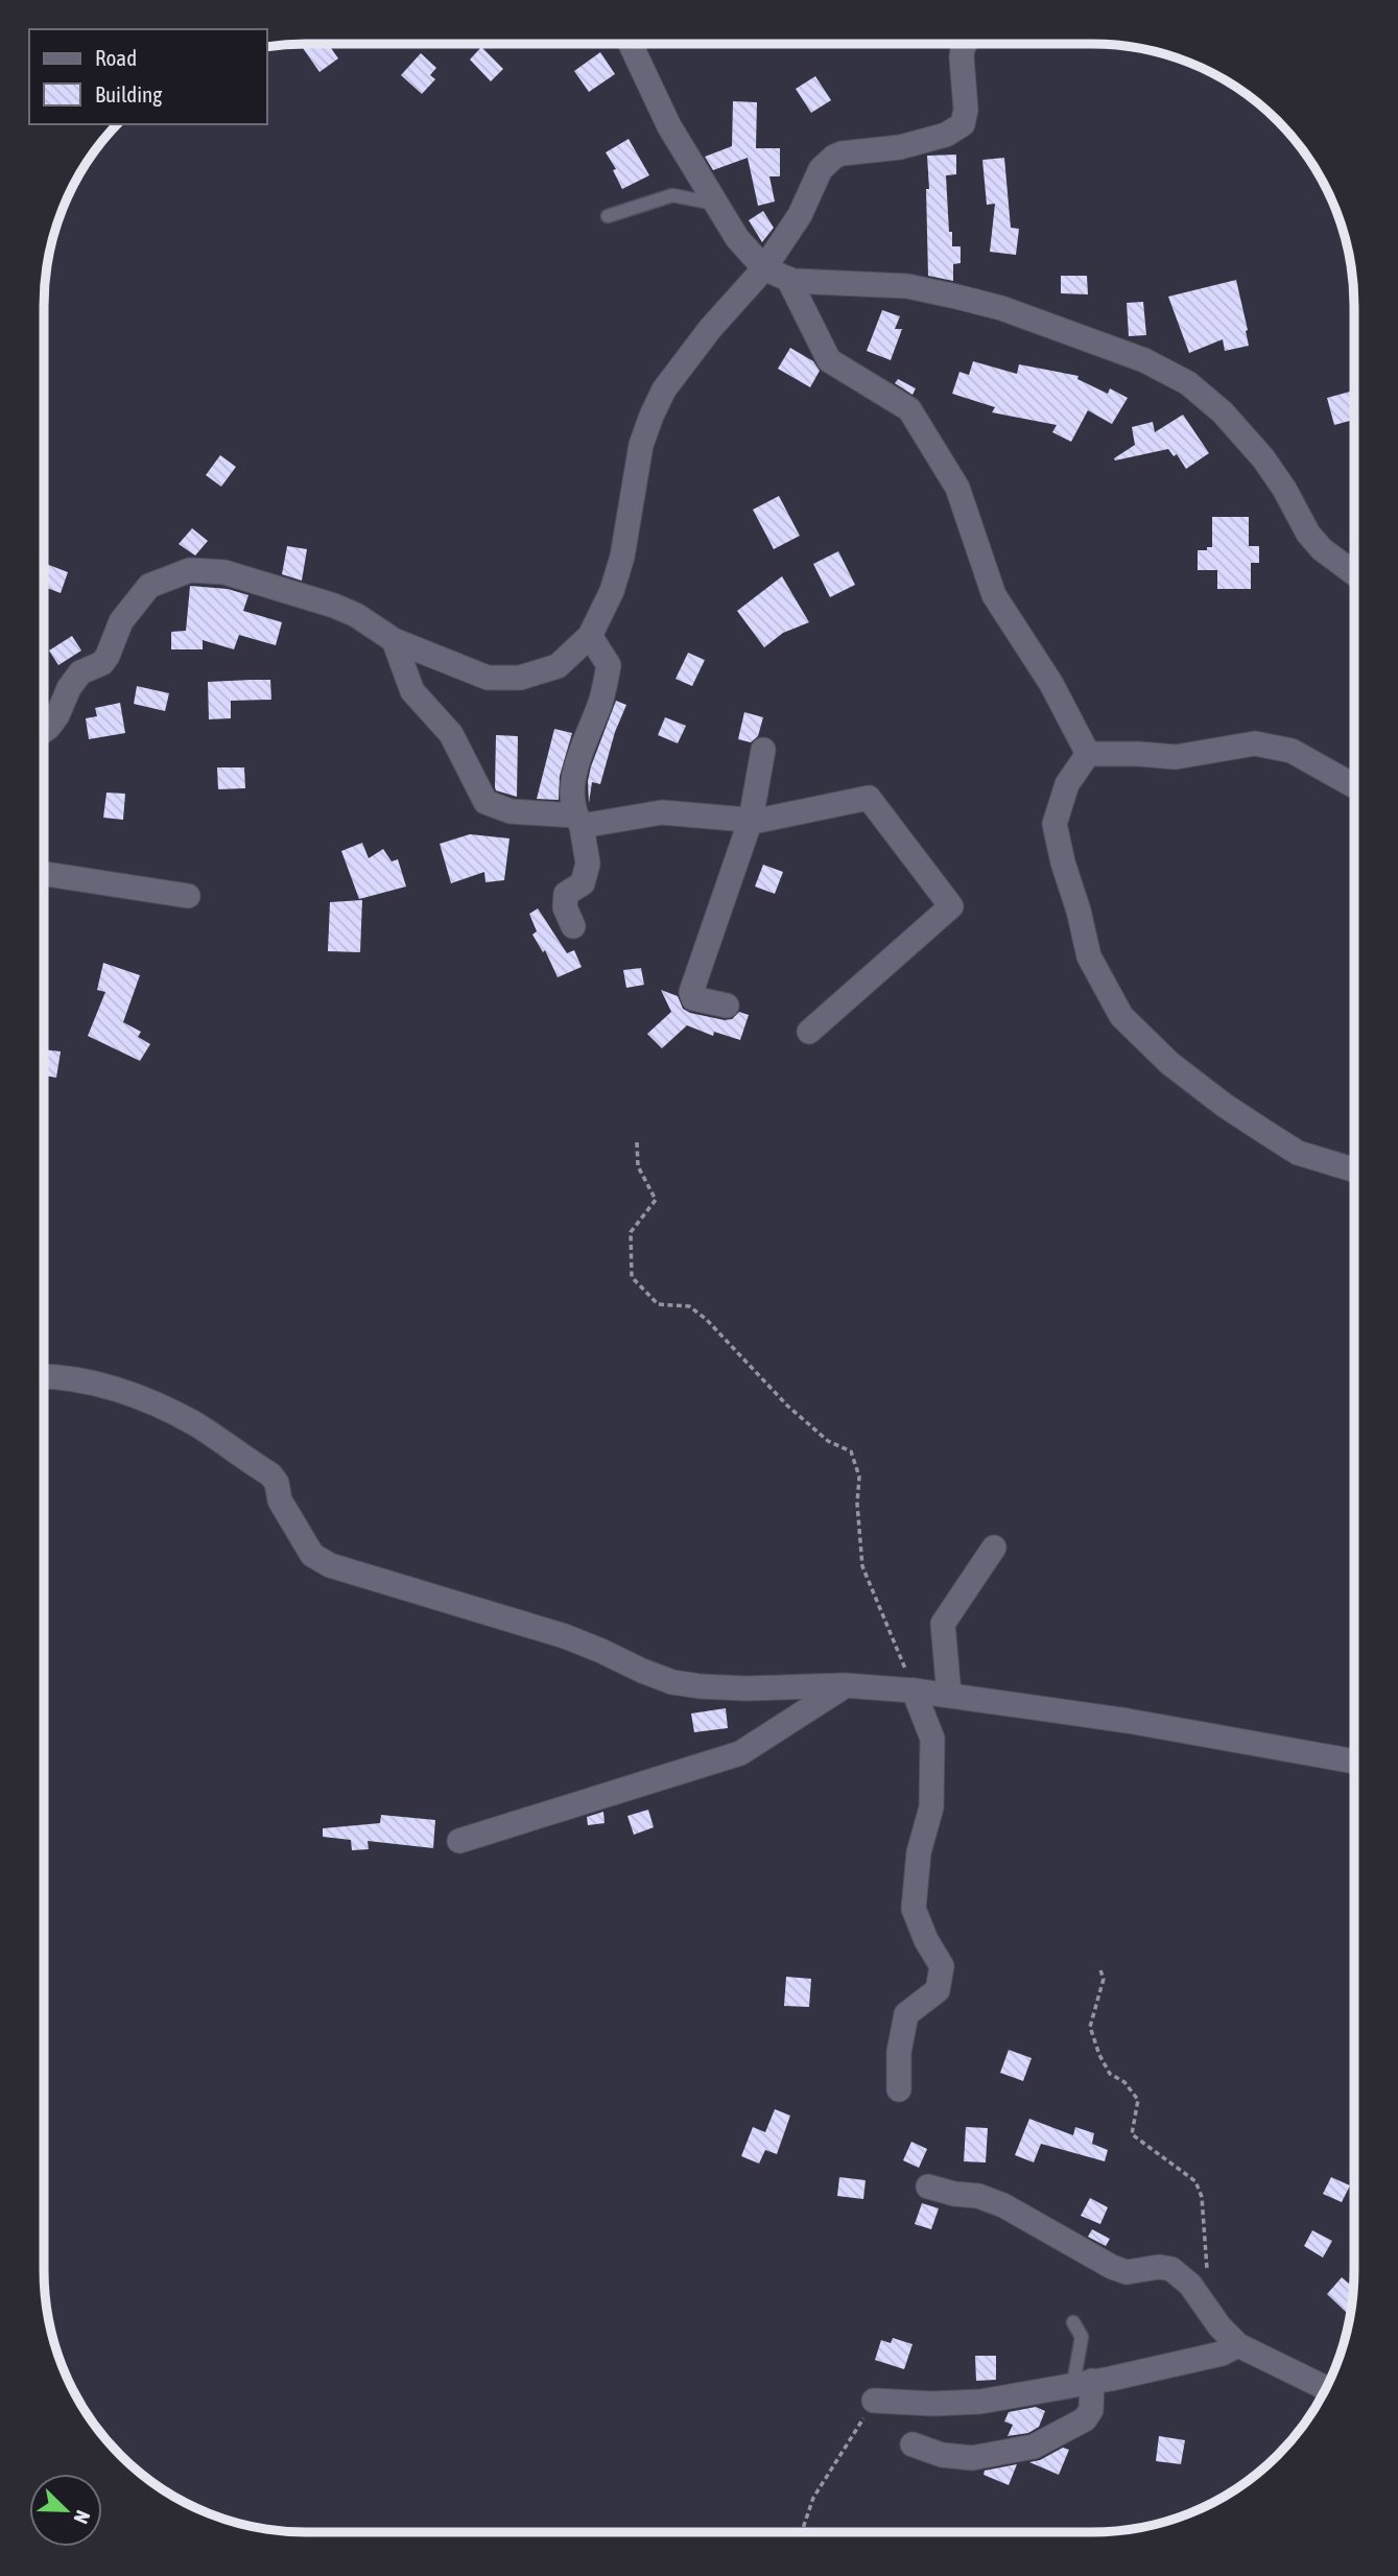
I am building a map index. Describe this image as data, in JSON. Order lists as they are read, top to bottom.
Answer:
{
  "legend": ["Road", "Building"],
  "north": "bottom right"
}
